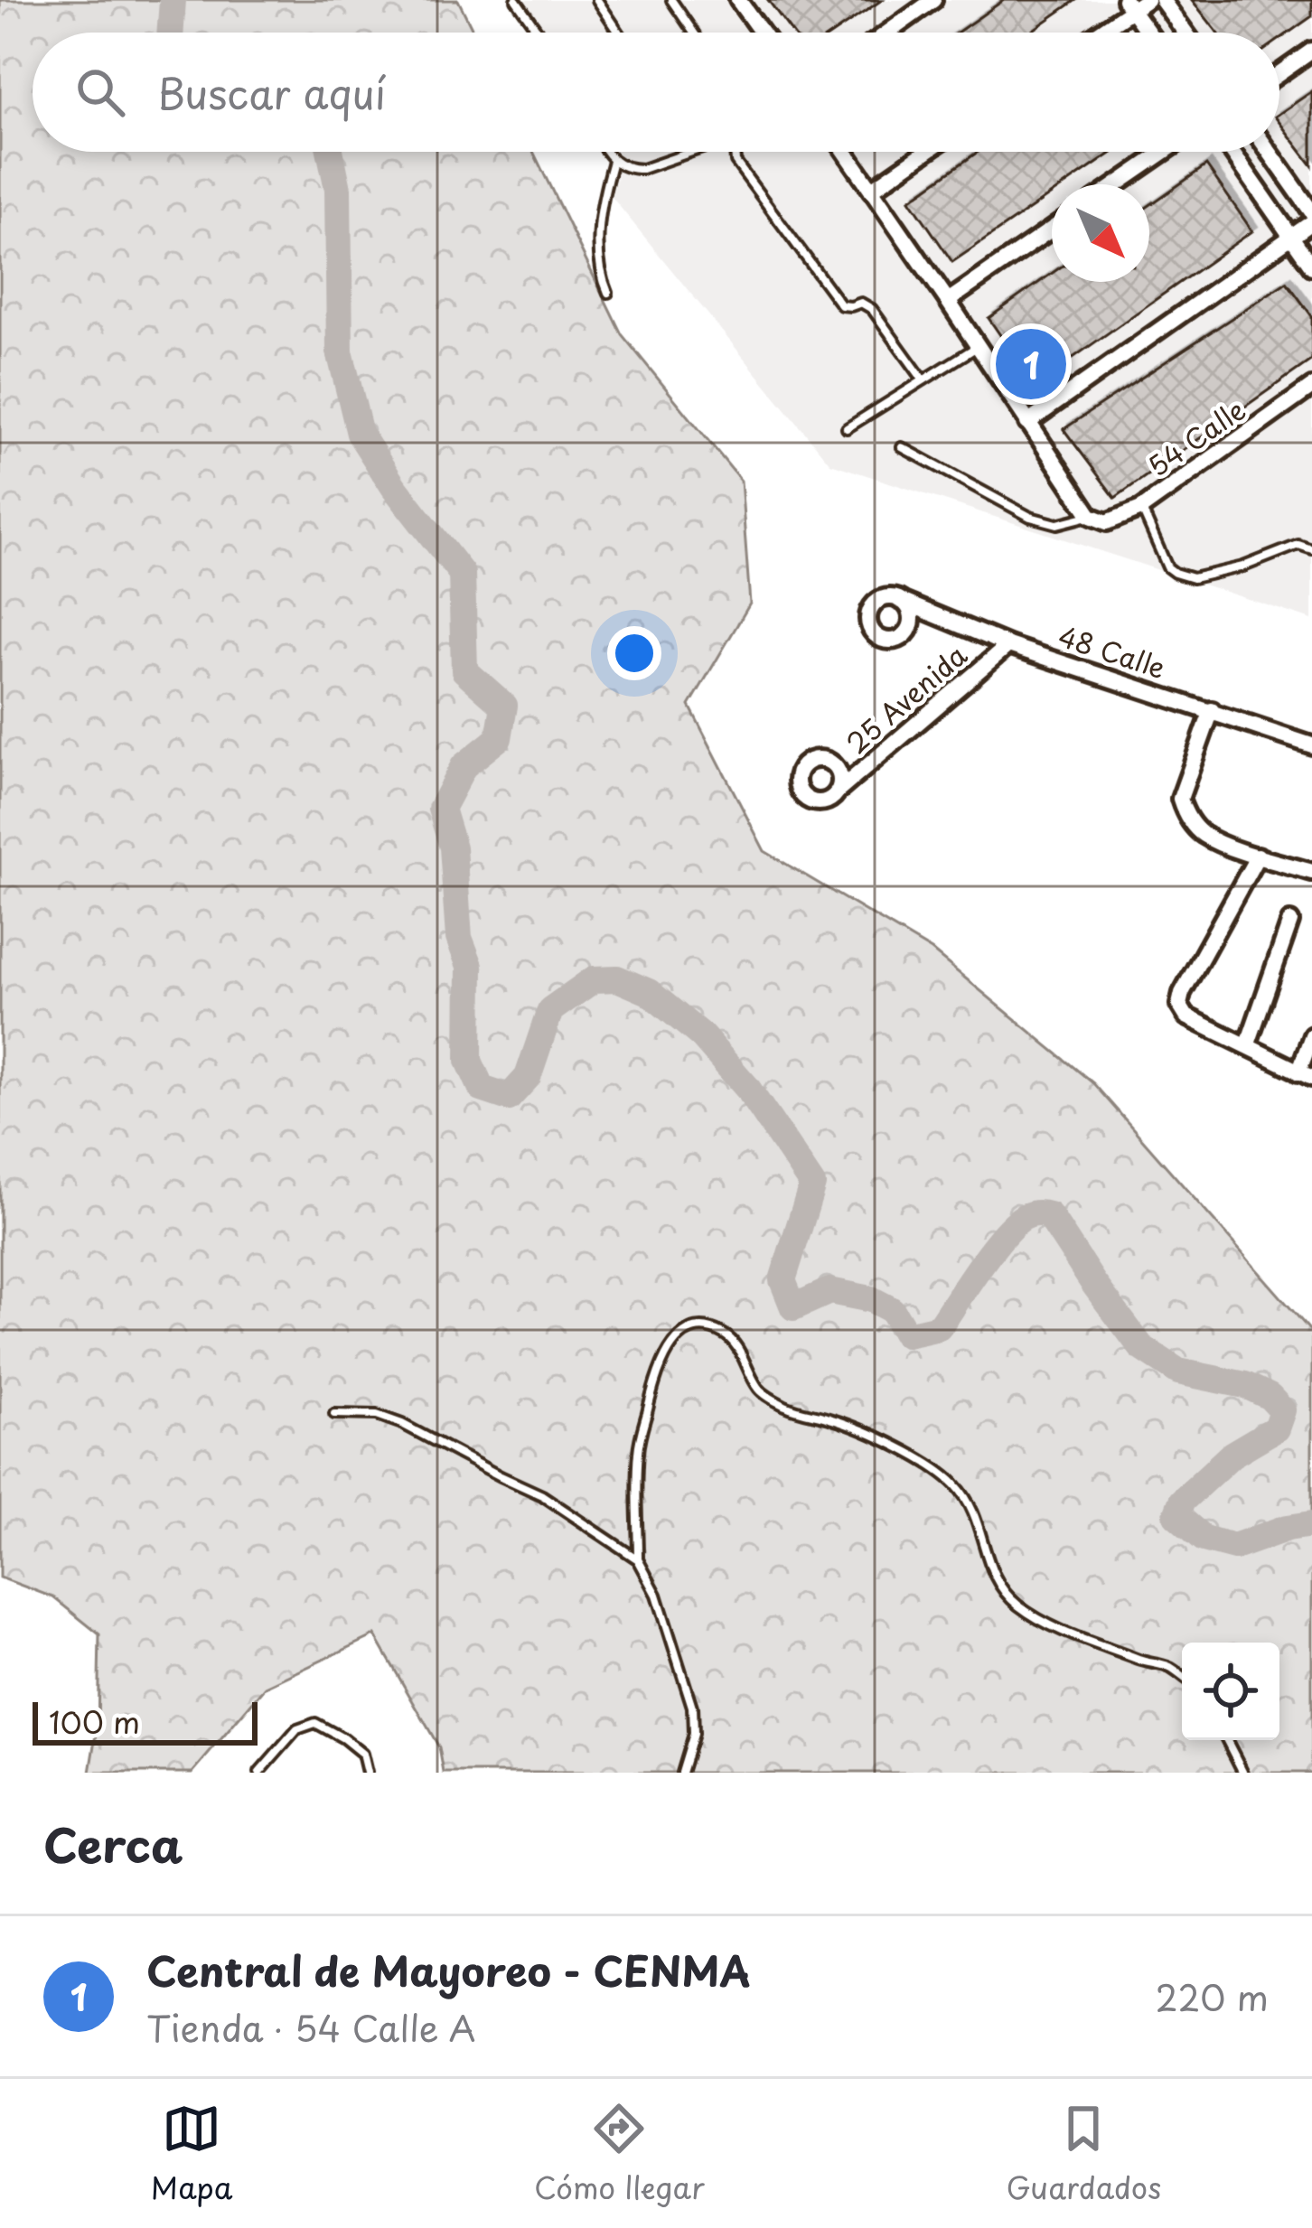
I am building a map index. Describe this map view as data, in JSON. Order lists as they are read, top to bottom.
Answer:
{
  "streets": {
    "street": ["54 Calle", "48 Calle", "25 Avenida"]
  },
  "crossings": [
    ["48 Calle", "25 Avenida"]
  ],
  "scale_bar": "100 m",
  "north": "bottom right",
  "page": {
    "search": "Buscar aquí",
    "pins": "1",
    "scale": "100 m",
    "heading": "Cerca",
    "list": [
      {
        "mark": "1",
        "name": "Central de Mayoreo - CENMA",
        "note": "Tienda · 54 Calle A",
        "value": "220 m"
      }
    ],
    "nav": ["Mapa", "Cómo llegar", "Guardados"]
  }
}
